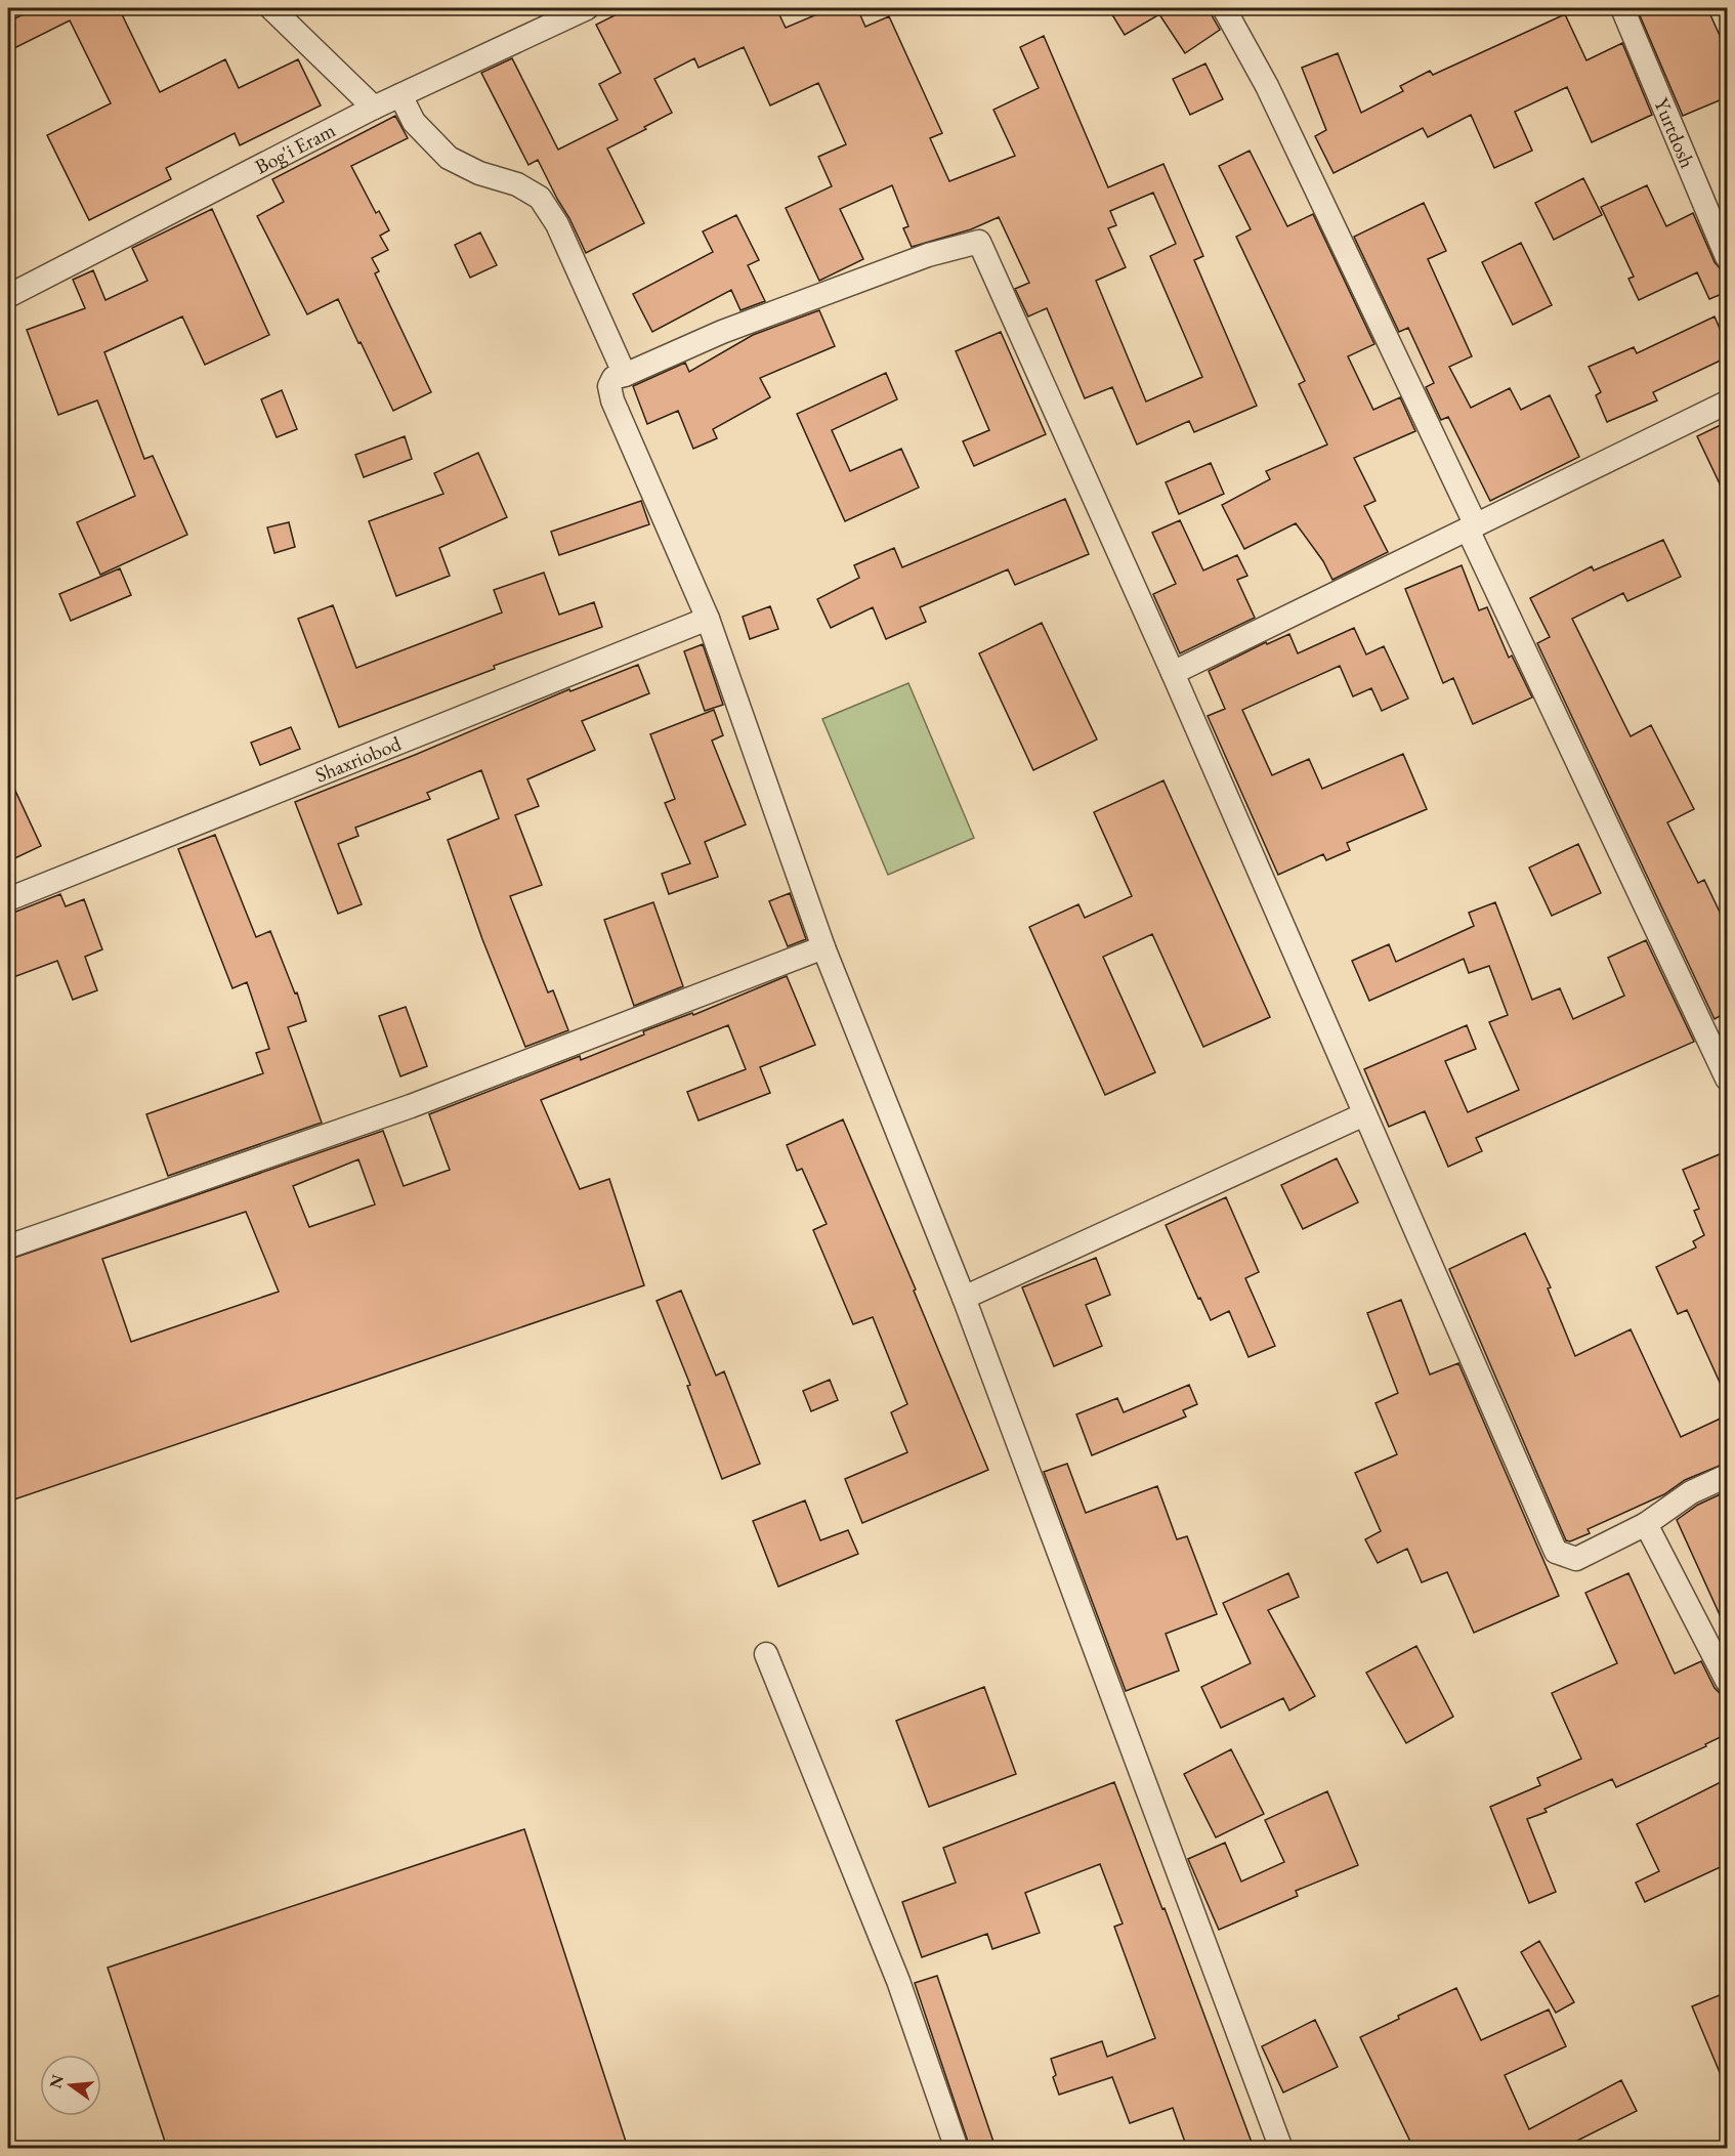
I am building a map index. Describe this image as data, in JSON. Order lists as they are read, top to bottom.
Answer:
{
  "streets": {
    "street": ["Yurtdosh", "Bog'i Eram", "Shaxriobod"]
  },
  "north": "left"
}
